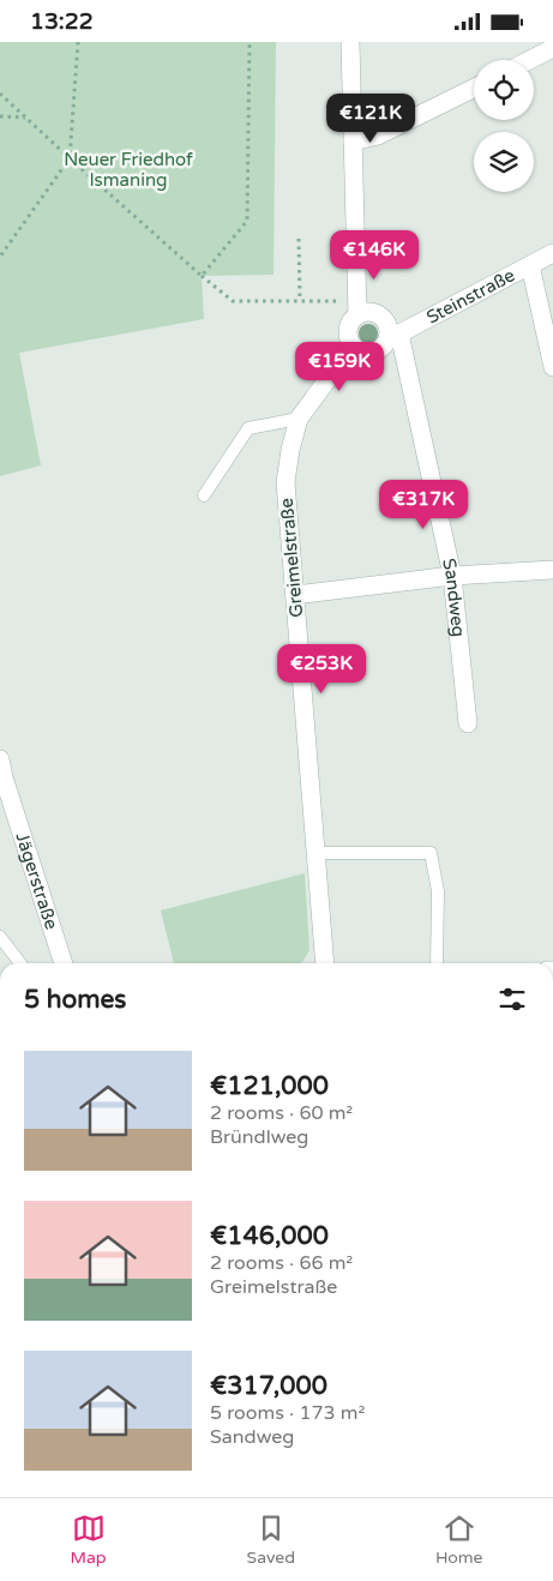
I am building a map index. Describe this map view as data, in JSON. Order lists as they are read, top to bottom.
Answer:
{
  "streets": {
    "street": [
      "Steinstraße",
      "Greimelstraße",
      "Sandweg",
      "Jägerstraße"
    ]
  },
  "crossings": [
    ["Steinstraße", "Greimelstraße"],
    ["Steinstraße", "Sandweg"],
    ["Greimelstraße", "Sandweg"]
  ],
  "parks": ["Neuer Friedhof Ismaning"],
  "page": {
    "status": "13:22",
    "price": [
      "€121K",
      "€146K",
      "€159K",
      "€317K",
      "€253K"
    ],
    "heading": "5 homes",
    "list": [
      {
        "name": "€121,000",
        "note": "2 rooms · 60 m² · Bründlweg"
      },
      {
        "name": "€146,000",
        "note": "2 rooms · 66 m² · Greimelstraße"
      },
      {
        "name": "€317,000",
        "note": "5 rooms · 173 m² · Sandweg"
      }
    ],
    "tabs": ["Map", "Saved", "Home"]
  }
}
